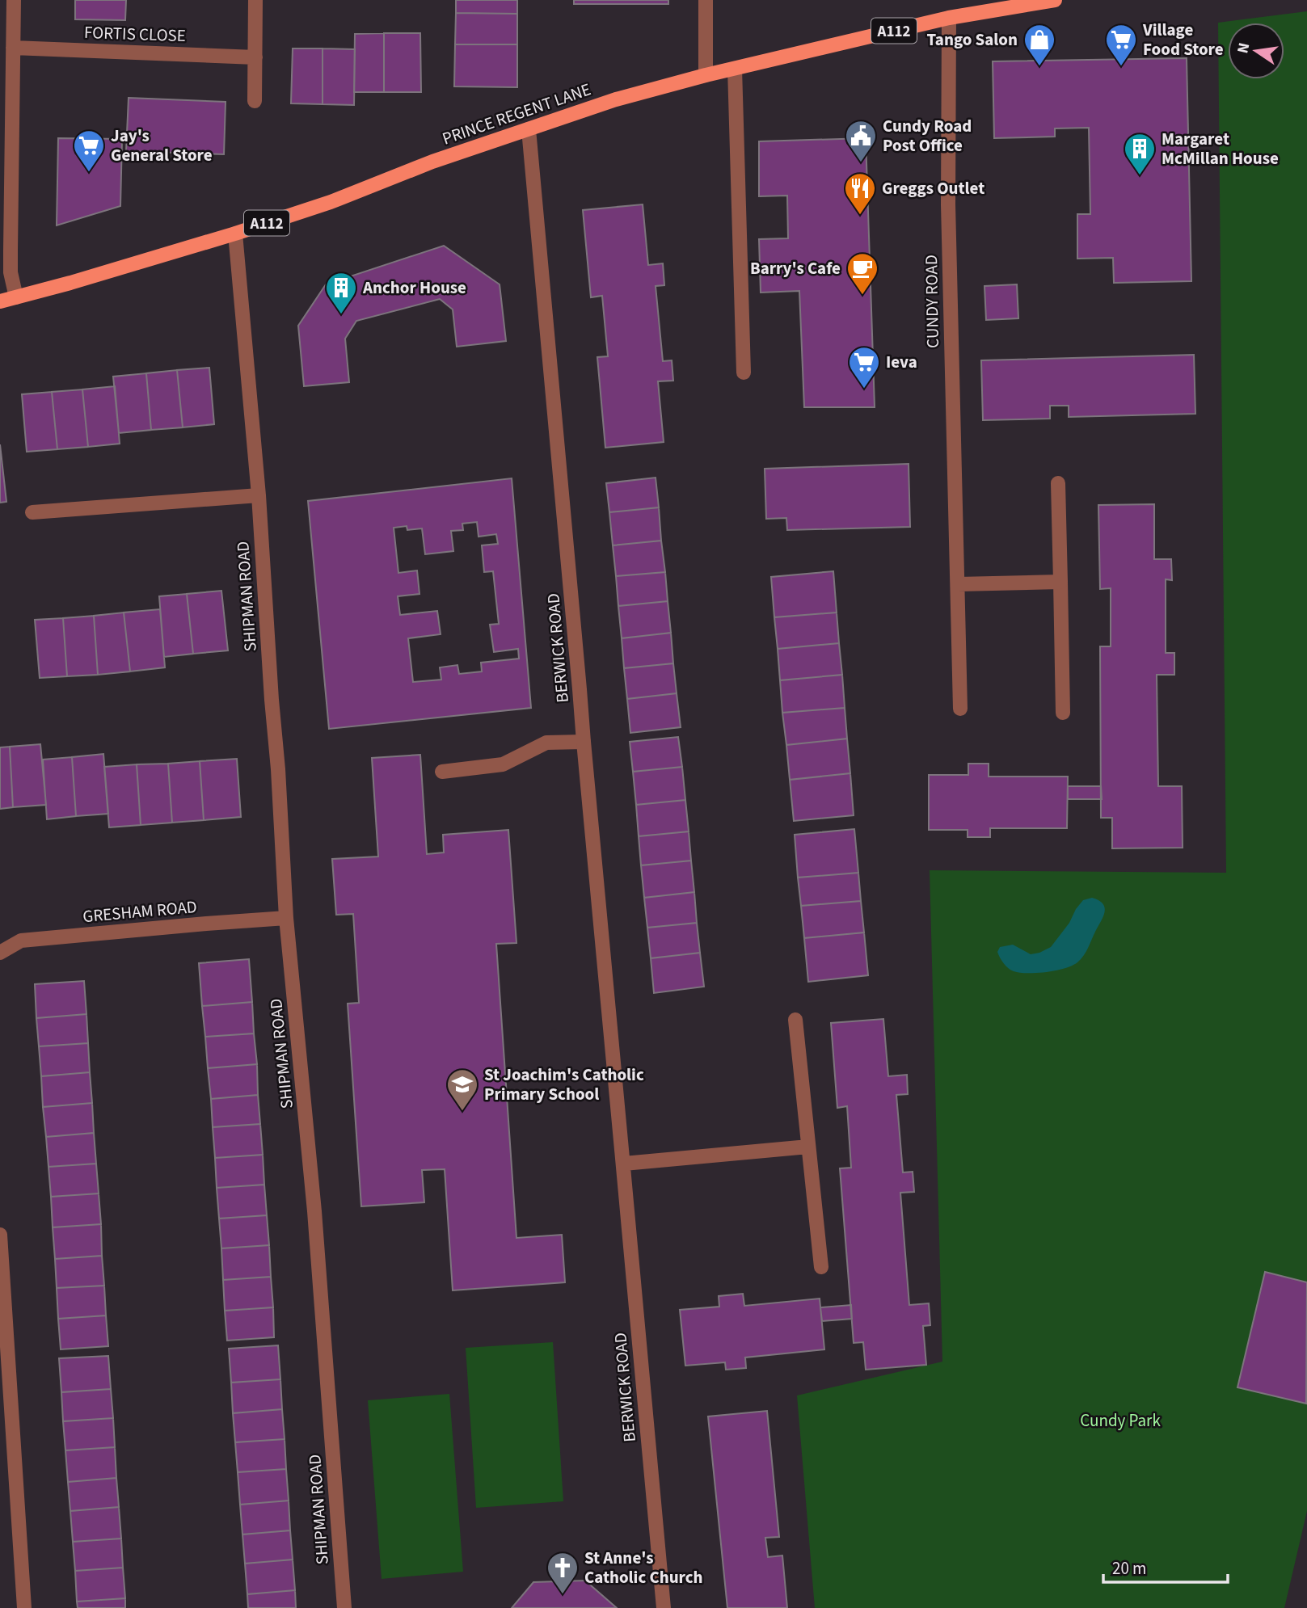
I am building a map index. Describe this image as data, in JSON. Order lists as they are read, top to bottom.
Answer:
{
  "streets": {
    "main road": ["A112", "PRINCE REGENT LANE"],
    "street": [
      "FORTIS CLOSE",
      "CUNDY ROAD",
      "SHIPMAN ROAD",
      "BERWICK ROAD",
      "GRESHAM ROAD"
    ]
  },
  "crossings": [
    ["PRINCE REGENT LANE", "CUNDY ROAD"],
    ["PRINCE REGENT LANE", "SHIPMAN ROAD"],
    ["PRINCE REGENT LANE", "BERWICK ROAD"],
    ["SHIPMAN ROAD", "GRESHAM ROAD"]
  ],
  "parks": ["Cundy Park"],
  "places": {
    "shop": ["Tango Salon"],
    "supermarket": ["Village Food Store", "Jay's General Store", "Ieva"],
    "public building": ["Cundy Road Post Office"],
    "building": ["Margaret McMillan House", "Anchor House"],
    "restaurant": ["Greggs Outlet"],
    "cafe": ["Barry's Cafe"],
    "school or university": ["St Joachim's Catholic Primary School"],
    "church": ["St Anne's Catholic Church"]
  },
  "scale_bar": "20 m",
  "north": "left"
}
